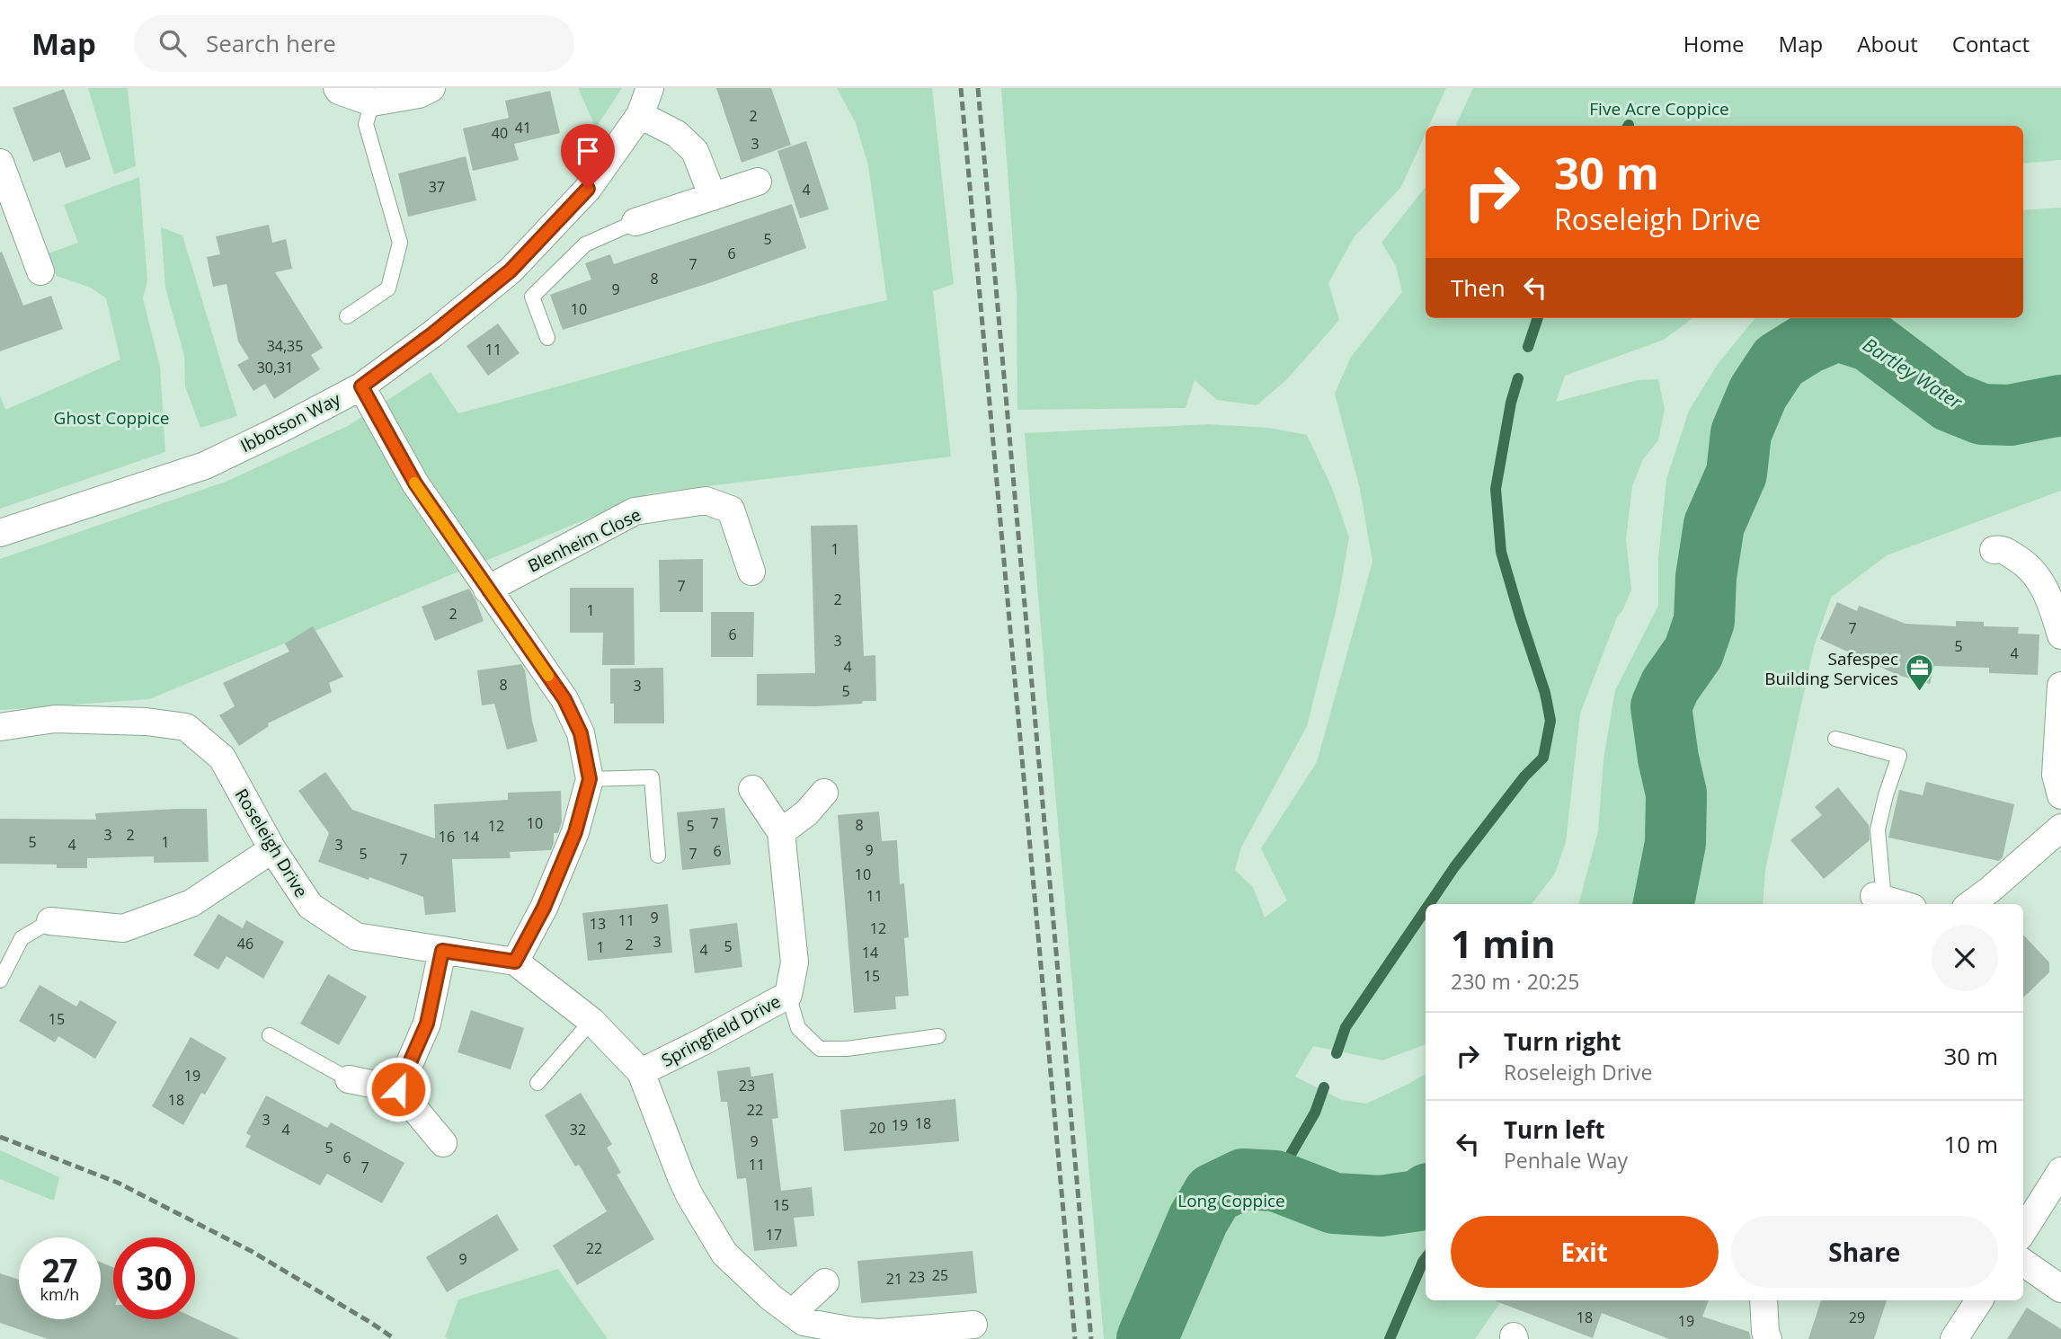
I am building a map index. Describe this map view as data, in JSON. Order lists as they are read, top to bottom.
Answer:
{
  "streets": {
    "street": [
      "Ibbotson Way",
      "Blenheim Close",
      "Roseleigh Drive",
      "Springfield Drive"
    ]
  },
  "crossings": [
    ["Roseleigh Drive", "Springfield Drive"]
  ],
  "water": ["Bartley Water"],
  "parks": ["Five Acre Coppice", "Ghost Coppice", "Long Coppice"],
  "places": {
    "office": ["Safespec Building Services"]
  },
  "house_numbers": [
    "2",
    "41",
    "40",
    "3",
    "37",
    "4",
    "5",
    "6",
    "7",
    "8",
    "9",
    "10",
    "34,35",
    "11",
    "30,31",
    "1",
    "7",
    "2",
    "1",
    "2",
    "7",
    "6",
    "3",
    "5",
    "4",
    "4",
    "8",
    "3",
    "5",
    "10",
    "7",
    "8",
    "12",
    "5",
    "3",
    "2",
    "16",
    "14",
    "5",
    "1",
    "4",
    "3",
    "9",
    "6",
    "5",
    "7",
    "7",
    "10",
    "11",
    "9",
    "11",
    "13",
    "12",
    "3",
    "46",
    "2",
    "5",
    "1",
    "4",
    "14",
    "15",
    "15",
    "19",
    "23",
    "18",
    "22",
    "3",
    "18",
    "19",
    "20",
    "4",
    "32",
    "9",
    "5",
    "6",
    "11",
    "7",
    "15",
    "17",
    "22",
    "9",
    "25",
    "23",
    "21",
    "18",
    "29",
    "19"
  ],
  "page": {
    "header": "Map",
    "search": "Search here",
    "nav": [
      "Home",
      "Map",
      "About",
      "Contact"
    ],
    "turn": ["30 m", "Roseleigh Drive"],
    "then": "Then",
    "heading": ["1 min", "230 m · 20:25"],
    "list": [
      {
        "name": "Turn right",
        "note": "Roseleigh Drive",
        "value": "30 m"
      },
      {
        "name": "Turn left",
        "note": "Penhale Way",
        "value": "10 m"
      }
    ],
    "buttons": ["Exit", "Share"],
    "speed": "27 km/h",
    "limit": "30"
  }
}
